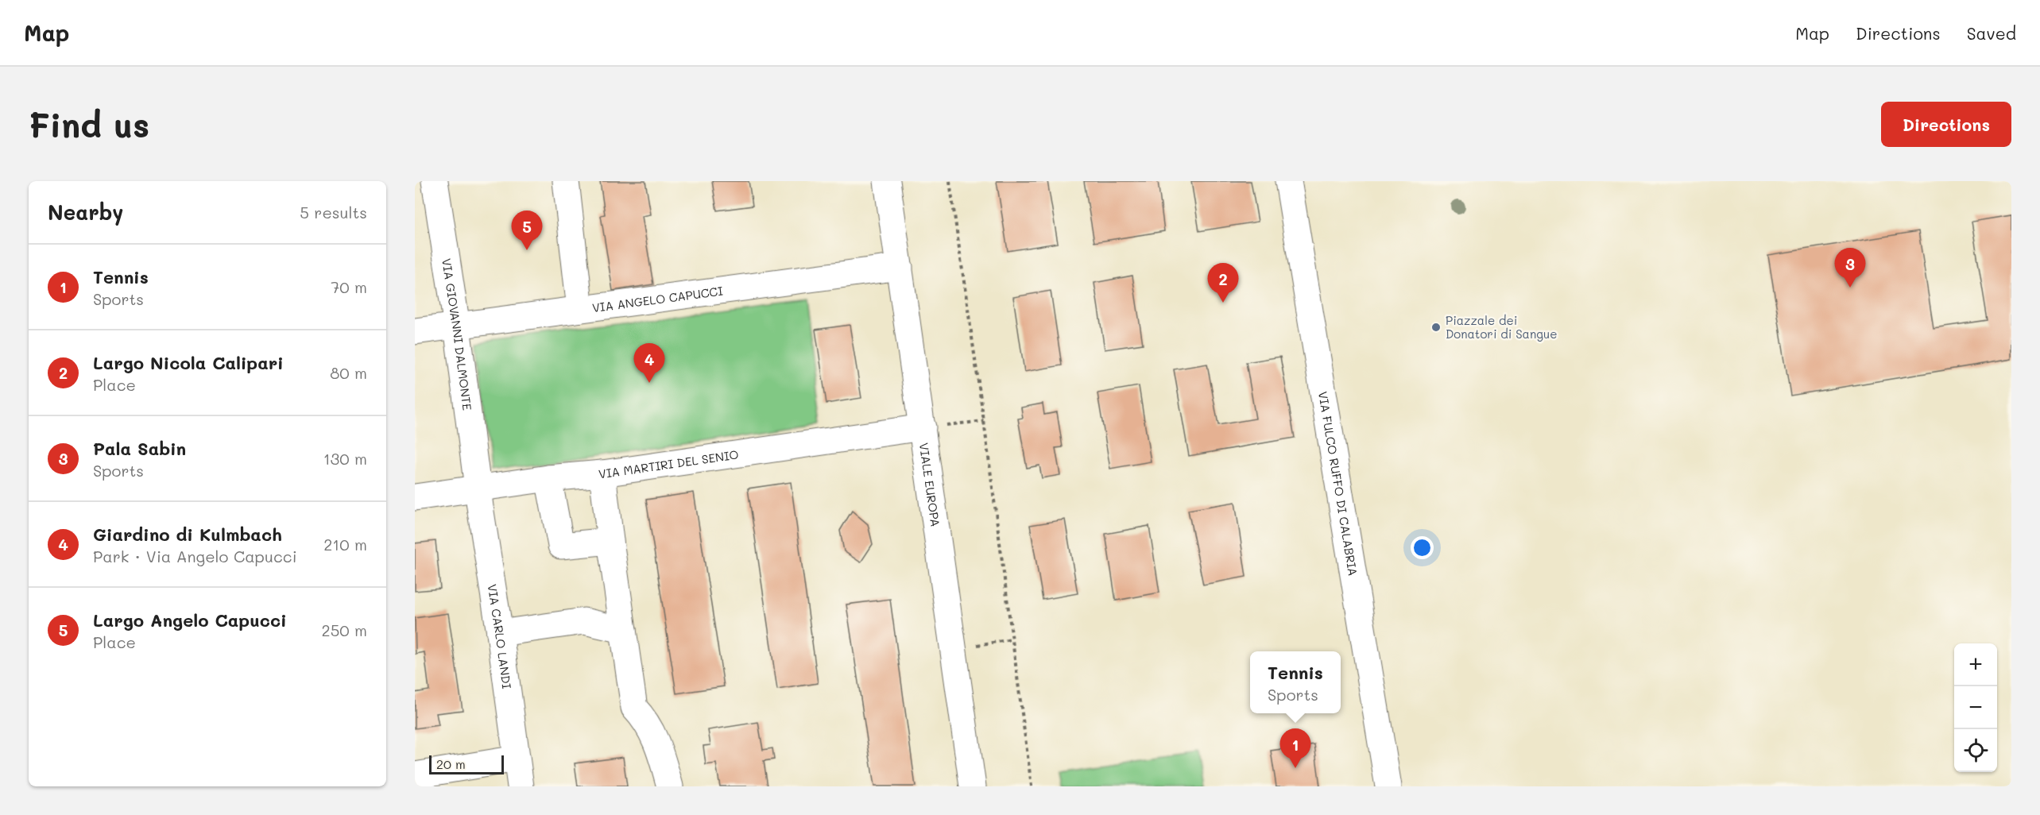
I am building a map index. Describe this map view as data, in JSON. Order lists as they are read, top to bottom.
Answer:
{
  "streets": {
    "street": [
      "VIA ANGELO CAPUCCI",
      "VIA GIOVANNI DALMONTE",
      "VIA MARTIRI DEL SENIO",
      "VIALE EUROPA",
      "VIA FULCO RUFFO DI CALABRIA",
      "VIA CARLO LANDI"
    ]
  },
  "crossings": [
    ["VIA ANGELO CAPUCCI", "VIA GIOVANNI DALMONTE"],
    ["VIA ANGELO CAPUCCI", "VIALE EUROPA"],
    ["VIA GIOVANNI DALMONTE", "VIA MARTIRI DEL SENIO"],
    ["VIA GIOVANNI DALMONTE", "VIA CARLO LANDI"],
    ["VIA MARTIRI DEL SENIO", "VIALE EUROPA"],
    ["VIA MARTIRI DEL SENIO", "VIA CARLO LANDI"]
  ],
  "places": ["Piazzale dei Donatori di Sangue"],
  "scale_bar": "20 m",
  "page": {
    "header": "Map",
    "nav": ["Map", "Directions", "Saved"],
    "buttons": "Directions",
    "title": "Find us",
    "heading": ["Nearby", "5 results"],
    "pins": [
      "5",
      "3",
      "2",
      "4",
      "1"
    ],
    "list": [
      {
        "mark": "1",
        "name": "Tennis",
        "note": "Sports",
        "value": "70 m"
      },
      {
        "mark": "2",
        "name": "Largo Nicola Calipari",
        "note": "Place",
        "value": "80 m"
      },
      {
        "mark": "3",
        "name": "Pala Sabin",
        "note": "Sports",
        "value": "130 m"
      },
      {
        "mark": "4",
        "name": "Giardino di Kulmbach",
        "note": "Park · Via Angelo Capucci",
        "value": "210 m"
      },
      {
        "mark": "5",
        "name": "Largo Angelo Capucci",
        "note": "Place",
        "value": "250 m"
      }
    ],
    "map_buttons": ["+", "−"],
    "popup": ["Tennis", "Sports"],
    "scale": "20 m"
  }
}
